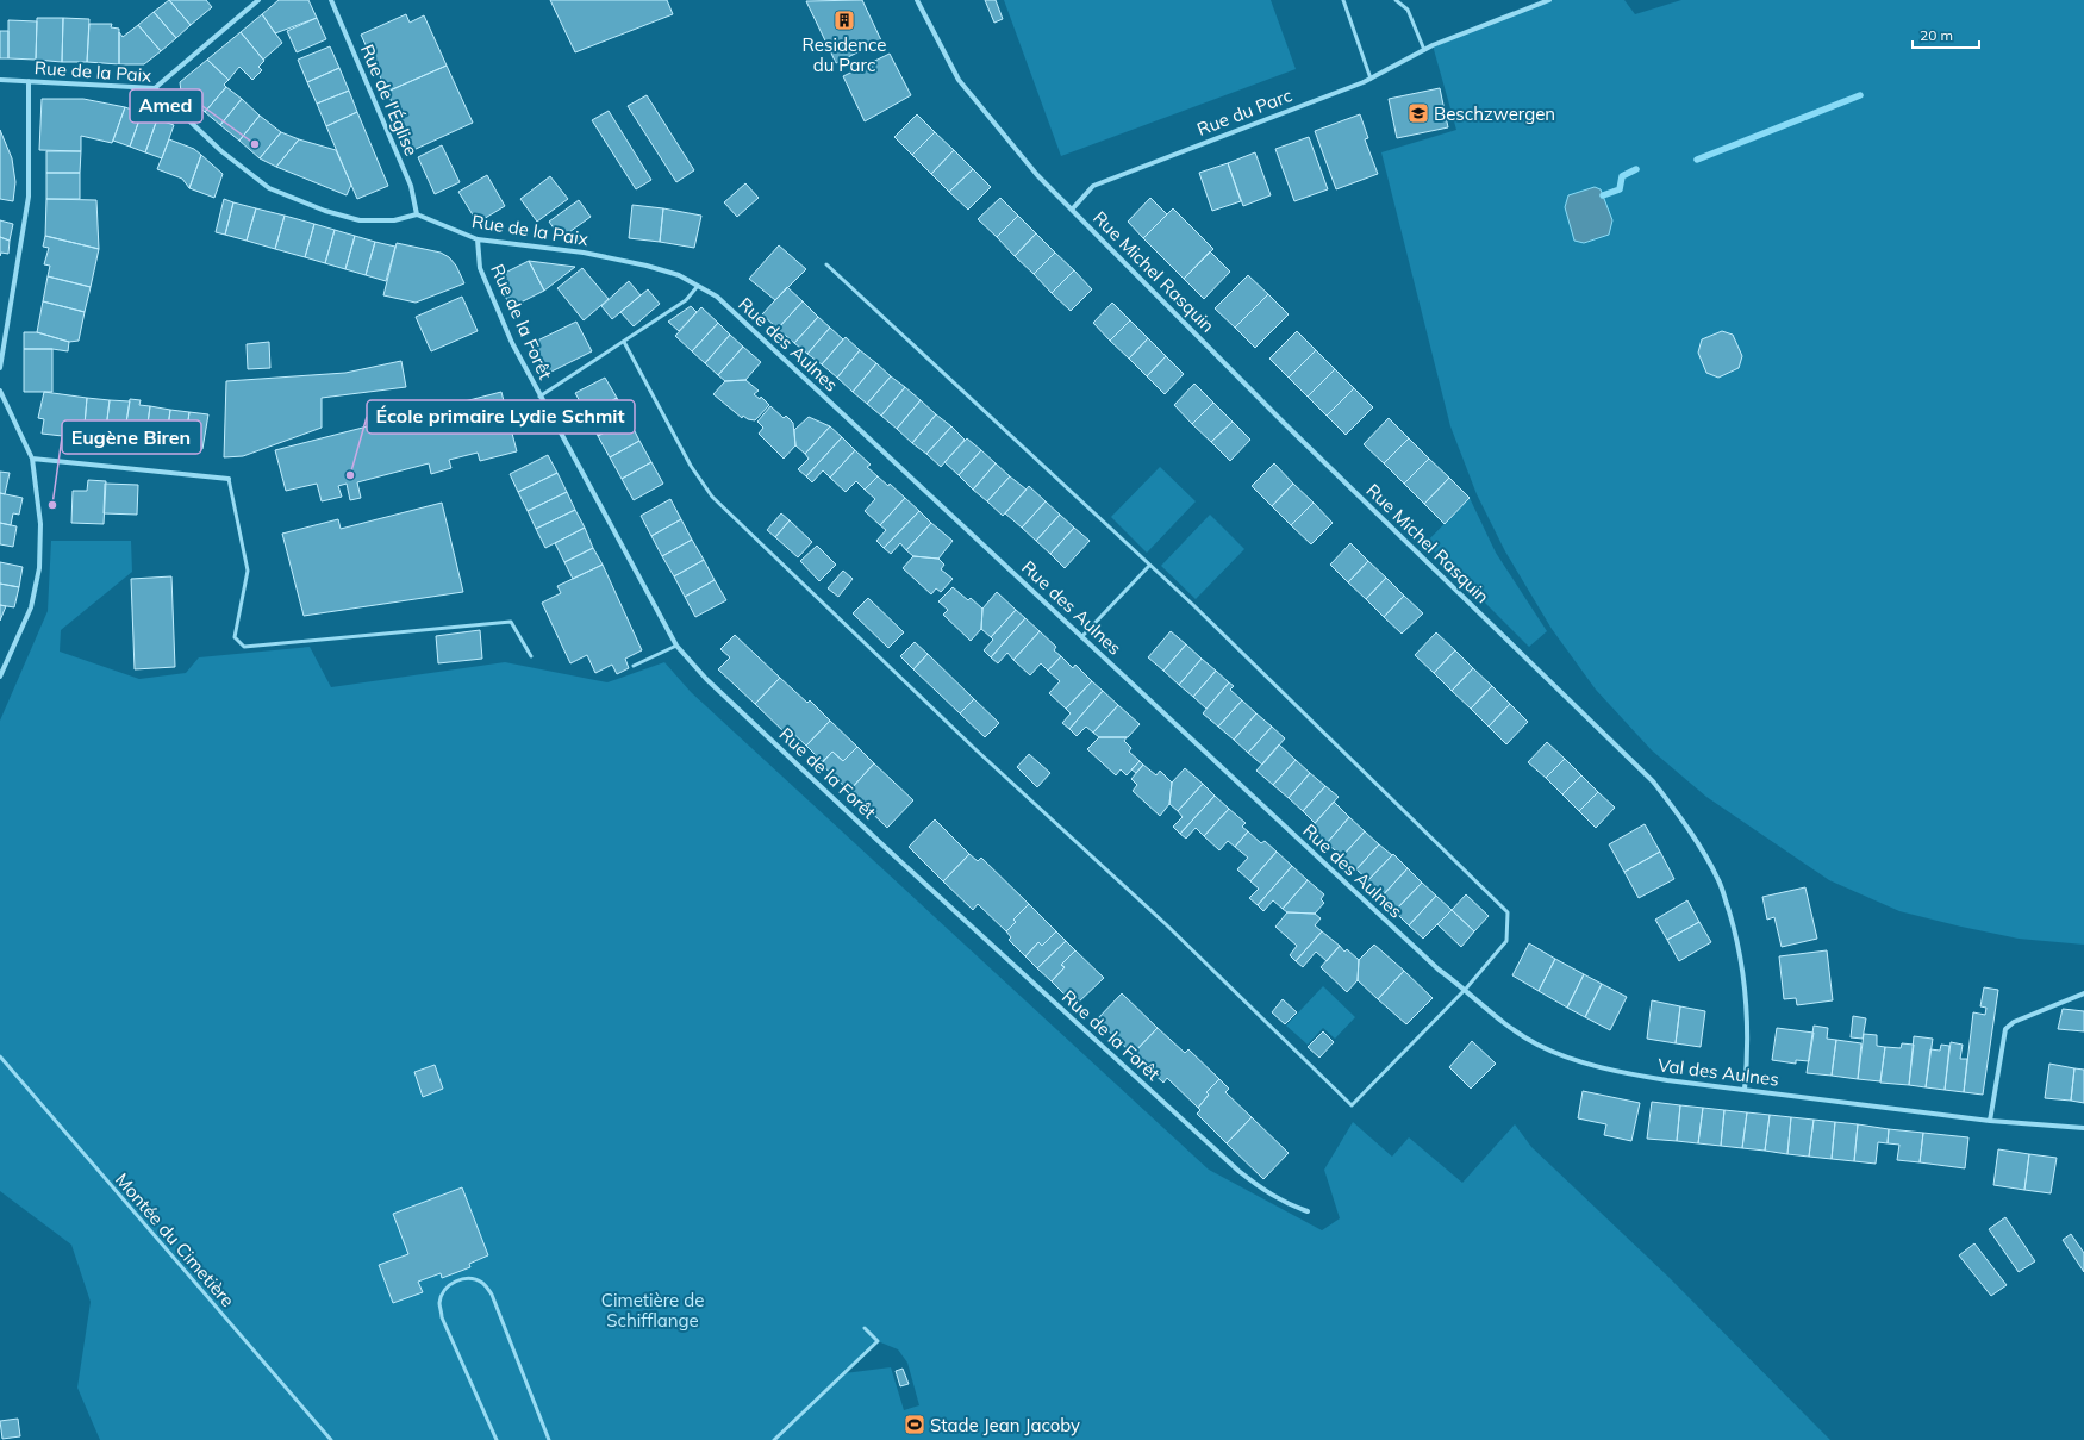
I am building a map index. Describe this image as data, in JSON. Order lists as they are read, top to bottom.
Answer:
{
  "streets": {
    "street": [
      "Rue de la Paix",
      "Rue de l'Église",
      "Rue du Parc",
      "Rue Michel Rasquin",
      "Rue de la Forêt",
      "Rue des Aulnes",
      "Val des Aulnes"
    ],
    "lane": ["Montée du Cimetière"]
  },
  "crossings": [
    ["Rue de la Paix", "Rue de l'Église"],
    ["Rue de la Paix", "Rue de la Forêt"],
    ["Rue de la Paix", "Rue des Aulnes"],
    ["Rue du Parc", "Rue Michel Rasquin"],
    ["Rue Michel Rasquin", "Val des Aulnes"],
    ["Rue des Aulnes", "Val des Aulnes"]
  ],
  "parks": ["Cimetière de Schifflange"],
  "places": {
    "building": ["Residence du Parc"],
    "school or university": ["Beschzwergen"],
    "other": ["Amed", "École primaire Lydie Schmit", "Eugène Biren"],
    "sports": ["Stade Jean Jacoby"]
  },
  "scale_bar": "20 m"
}
